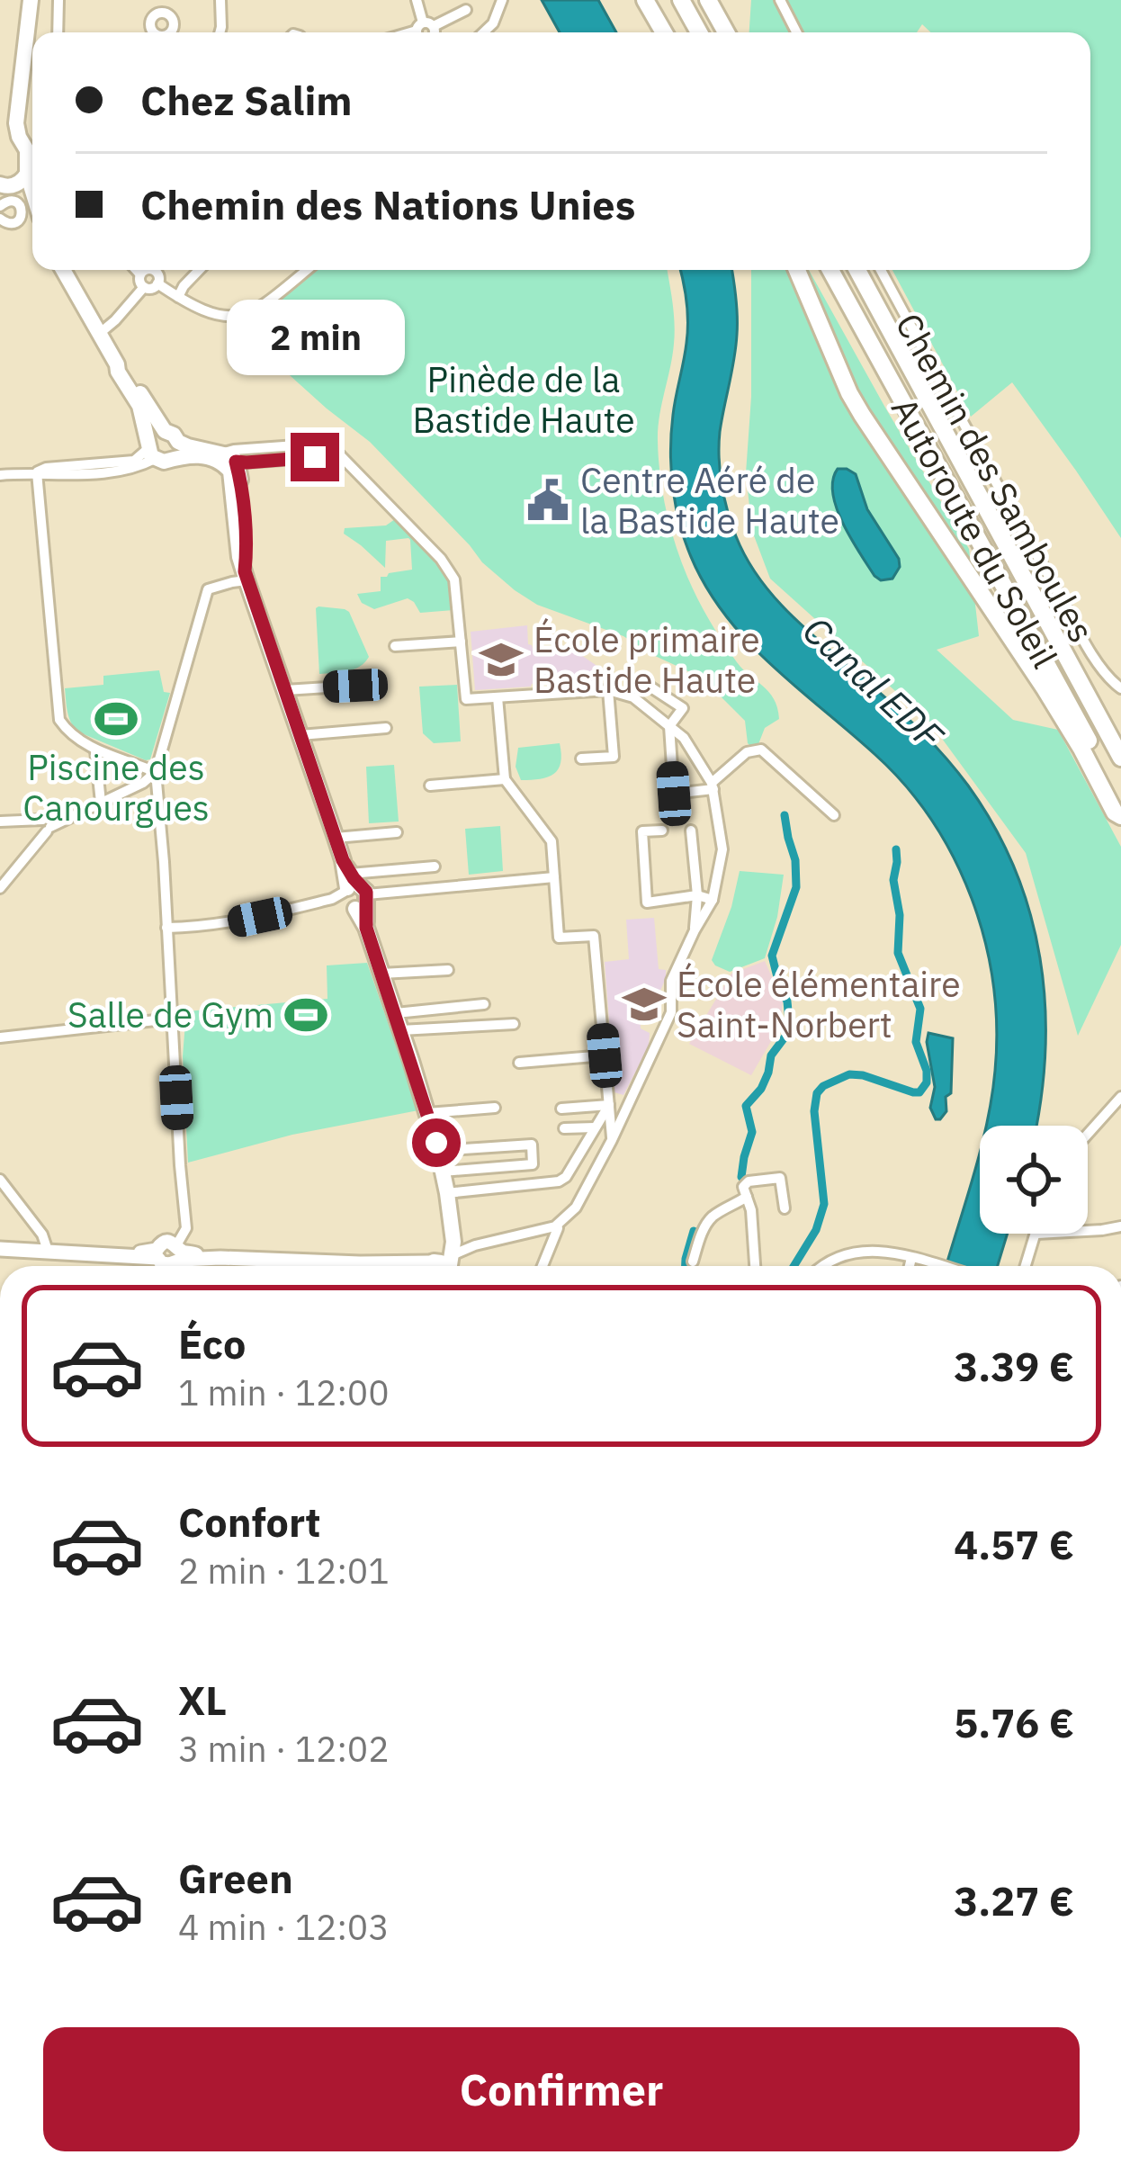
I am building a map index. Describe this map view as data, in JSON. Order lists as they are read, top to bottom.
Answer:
{
  "streets": {
    "highway": ["Autoroute du Soleil"],
    "street": ["Chemin des Samboules"]
  },
  "water": ["Canal EDF"],
  "parks": ["Pinède de la Bastide Haute"],
  "places": {
    "public building": ["Centre Aéré de la Bastide Haute"],
    "school or university": ["École primaire Bastide Haute", "École élémentaire Saint-Norbert"],
    "sports": ["Piscine des Canourgues", "Salle de Gym"]
  },
  "page": {
    "banner": ["Chez Salim", "Chemin des Nations Unies"],
    "bubble": "2 min",
    "list": [
      {
        "name": "Éco",
        "note": "1 min · 12:00",
        "value": "3.39 €"
      },
      {
        "name": "Confort",
        "note": "2 min · 12:01",
        "value": "4.57 €"
      },
      {
        "name": "XL",
        "note": "3 min · 12:02",
        "value": "5.76 €"
      },
      {
        "name": "Green",
        "note": "4 min · 12:03",
        "value": "3.27 €"
      }
    ],
    "buttons": "Confirmer"
  }
}
